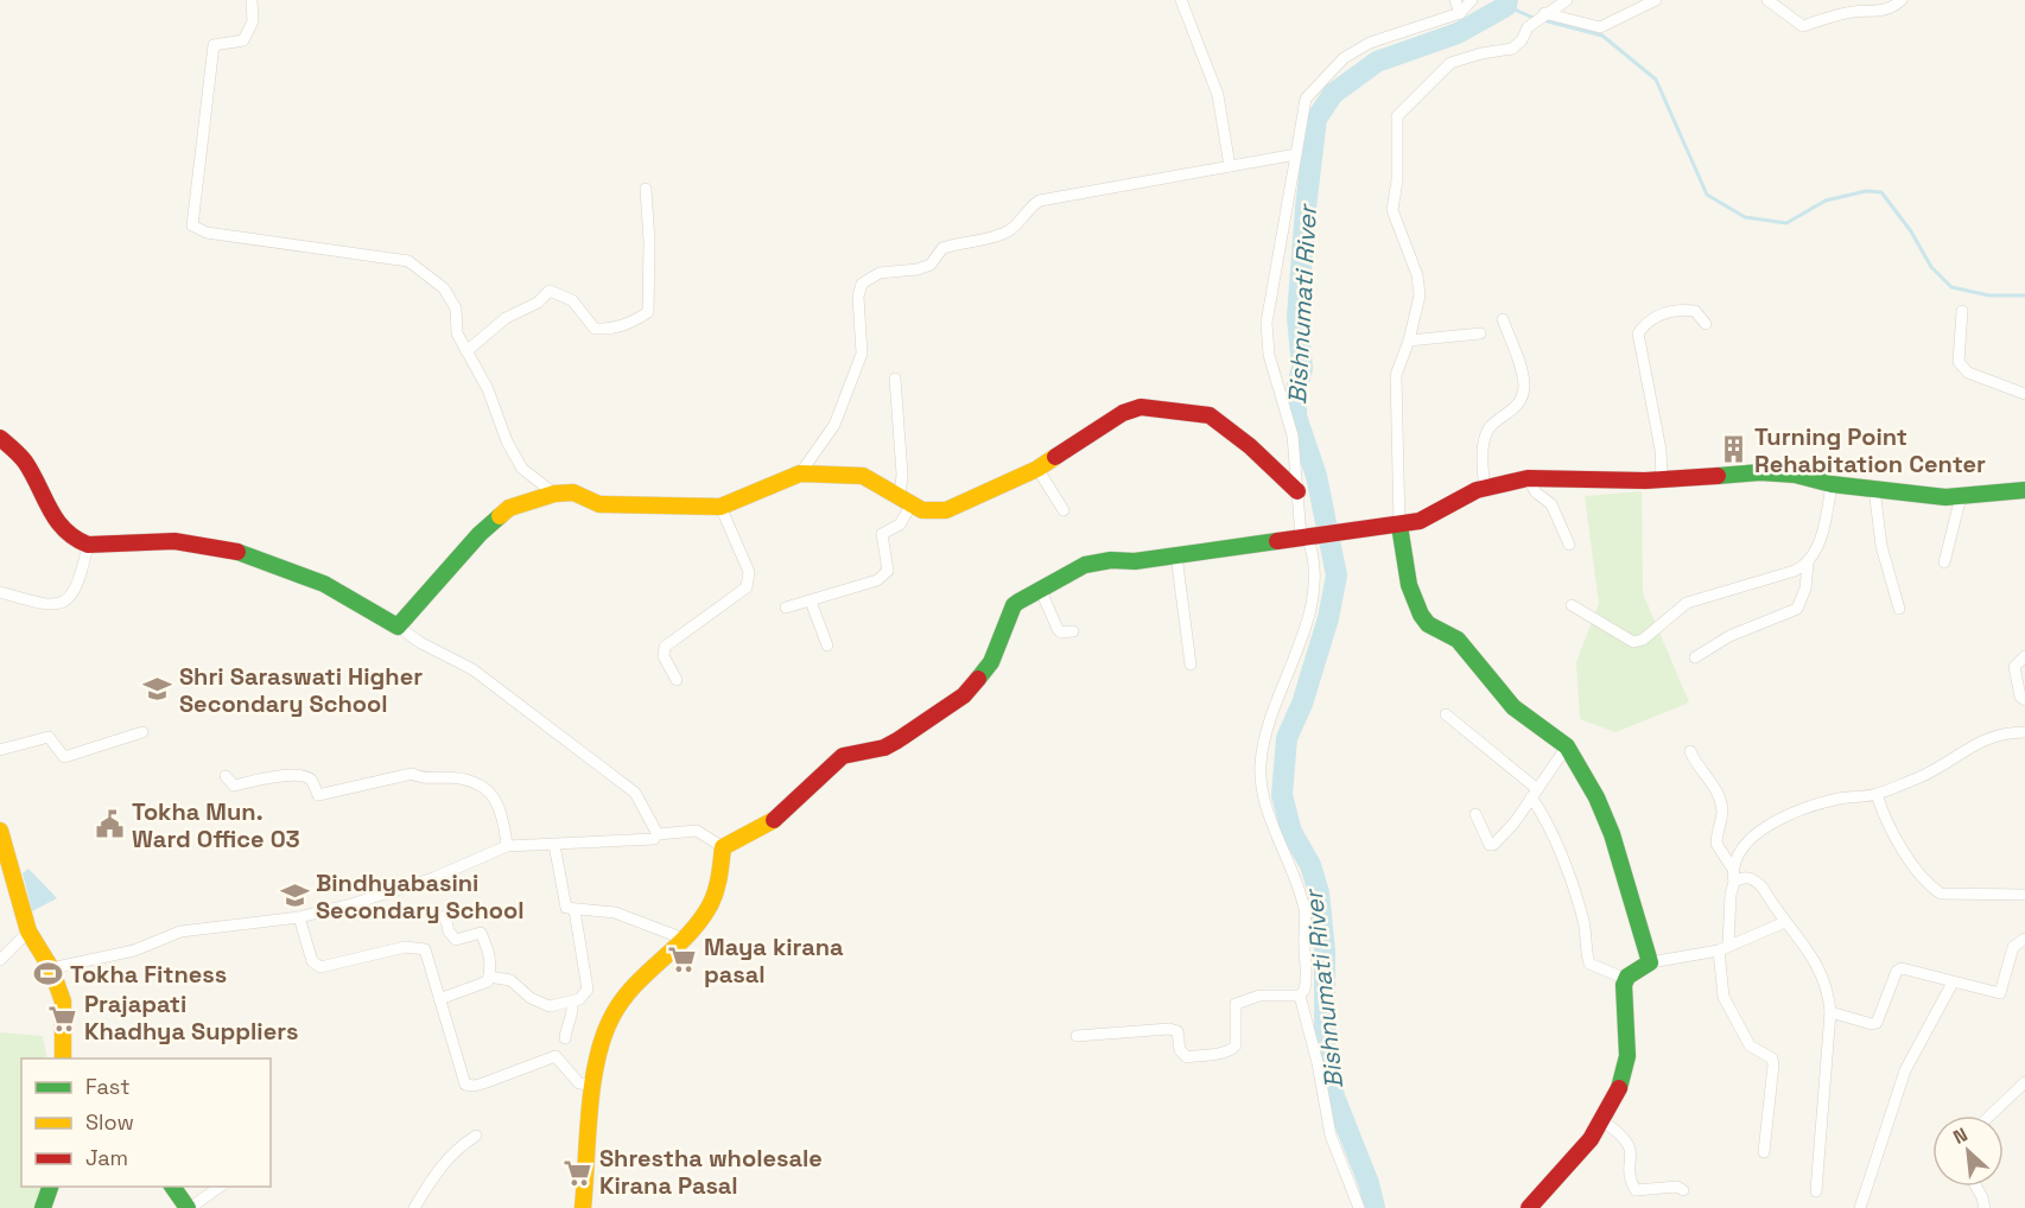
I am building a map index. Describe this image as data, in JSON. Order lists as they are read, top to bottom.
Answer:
{
  "water": ["Bishnumati River"],
  "places": {
    "building": ["Turning Point Rehabitation Center"],
    "school or university": ["Shri Saraswati Higher Secondary School", "Bindhyabasini Secondary School"],
    "public building": ["Tokha Mun. Ward Office 03"],
    "supermarket": ["Maya kirana pasal", "Prajapati Khadhya Suppliers", "Shrestha wholesale Kirana Pasal"],
    "sports": ["Tokha Fitness"]
  },
  "legend": ["Fast", "Slow", "Jam"],
  "north": "top left"
}
